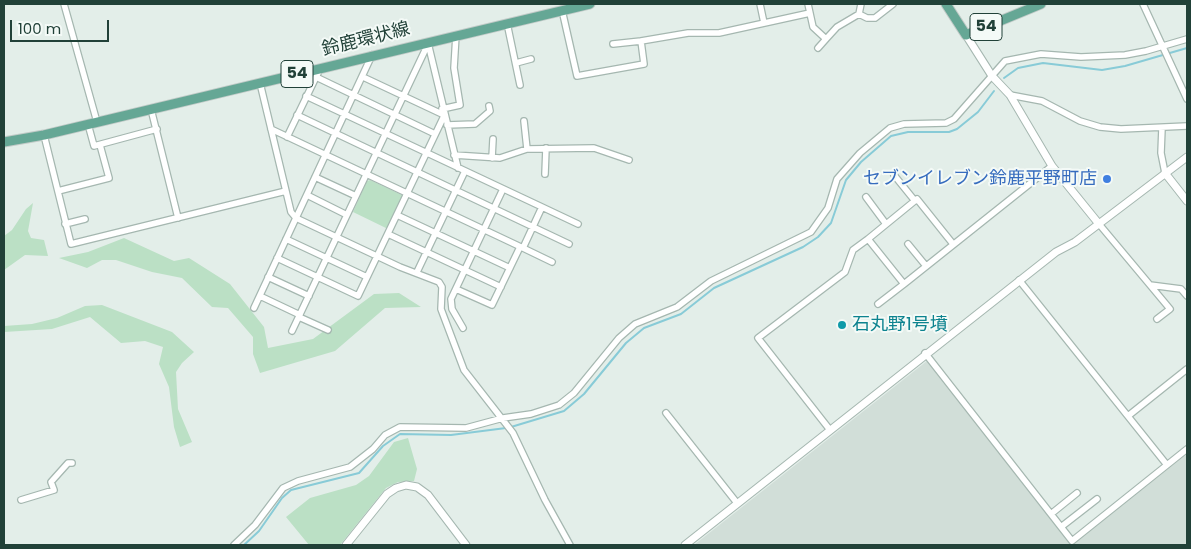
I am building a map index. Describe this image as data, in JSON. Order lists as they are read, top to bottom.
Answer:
{
  "streets": {
    "main road": ["54", "鈴鹿環状線"]
  },
  "places": ["セブンイレブン鈴鹿平野町店", "石丸野1号墳"],
  "scale_bar": "100 m"
}
